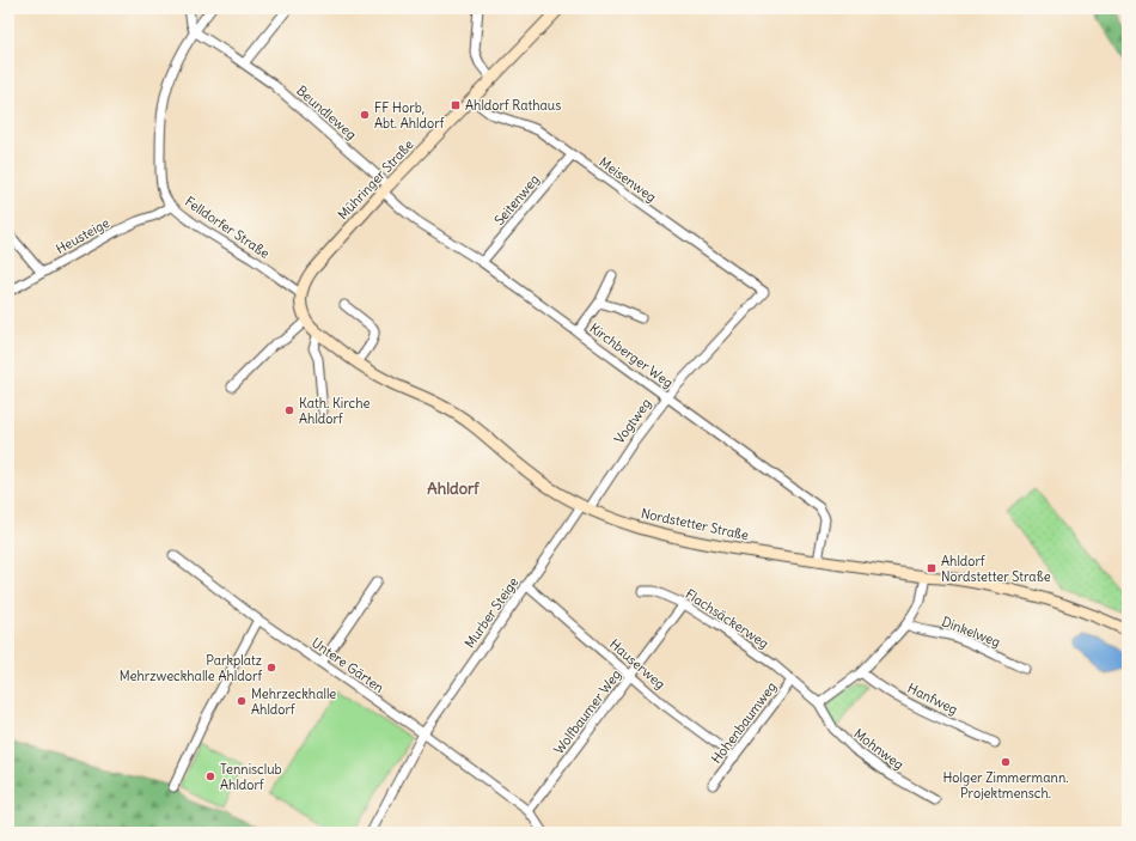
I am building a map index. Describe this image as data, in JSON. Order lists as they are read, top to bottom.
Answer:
{
  "streets": {
    "street": [
      "Beundleweg",
      "Mühringer Straße",
      "Meisenweg",
      "Seitenweg",
      "Felldorfer Straße",
      "Heusteige",
      "Kirchberger Weg",
      "Vogtweg",
      "Nordstetter Straße",
      "Murber Steige",
      "Flachsäckerweg",
      "Dinkelweg",
      "Hauserweg",
      "Untere Gärten",
      "Hanfweg",
      "Wolfbaumer Weg",
      "Hohenbaumweg",
      "Mohnweg"
    ]
  },
  "crossings": [
    ["Beundleweg", "Mühringer Straße"],
    ["Beundleweg", "Felldorfer Straße"],
    ["Beundleweg", "Kirchberger Weg"],
    ["Mühringer Straße", "Meisenweg"],
    ["Mühringer Straße", "Felldorfer Straße"],
    ["Mühringer Straße", "Kirchberger Weg"],
    ["Meisenweg", "Seitenweg"],
    ["Meisenweg", "Vogtweg"],
    ["Seitenweg", "Kirchberger Weg"],
    ["Felldorfer Straße", "Heusteige"],
    ["Kirchberger Weg", "Vogtweg"],
    ["Kirchberger Weg", "Nordstetter Straße"],
    ["Vogtweg", "Nordstetter Straße"],
    ["Vogtweg", "Murber Steige"],
    ["Nordstetter Straße", "Murber Steige"],
    ["Murber Steige", "Hauserweg"],
    ["Murber Steige", "Untere Gärten"],
    ["Flachsäckerweg", "Wolfbaumer Weg"],
    ["Flachsäckerweg", "Hohenbaumweg"],
    ["Hauserweg", "Wolfbaumer Weg"],
    ["Hauserweg", "Hohenbaumweg"],
    ["Hohenbaumweg", "Mohnweg"]
  ],
  "districts": ["Ahldorf"],
  "places": {
    "transit": ["Ahldorf Rathaus", "Ahldorf Nordstetter Straße"],
    "other": [
      "FF Horb, Abt. Ahldorf",
      "Kath. Kirche Ahldorf",
      "Parkplatz Mehrzweckhalle Ahldorf",
      "Mehrzeckhalle Ahldorf",
      "Holger Zimmermann. Projektmensch.",
      "Tennisclub Ahldorf"
    ]
  }
}
